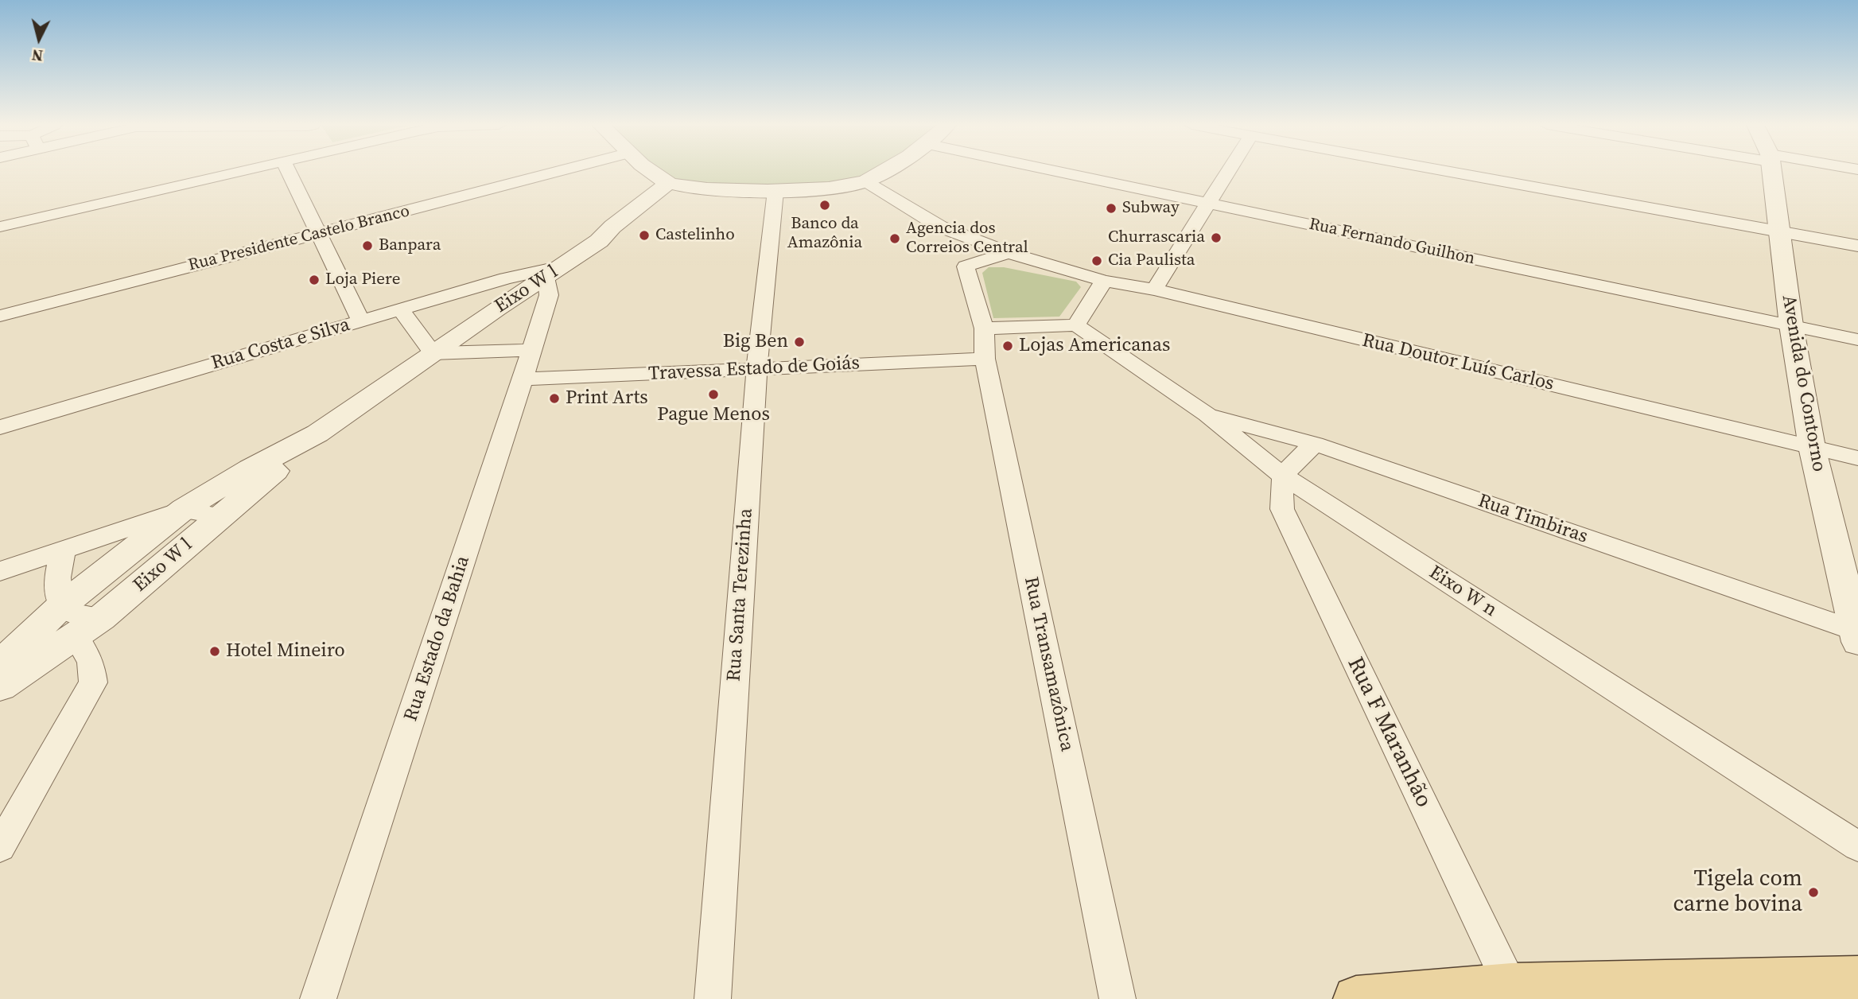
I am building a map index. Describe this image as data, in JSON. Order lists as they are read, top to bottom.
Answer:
{
  "streets": {
    "street": [
      "Rua Presidente Castelo Branco",
      "Rua Fernando Guilhon",
      "Eixo W l",
      "Rua Costa e Silva",
      "Rua Doutor Luís Carlos",
      "Travessa Estado de Goiás",
      "Avenida do Contorno",
      "Rua Timbiras",
      "Eixo W n",
      "Rua Santa Terezinha",
      "Rua Estado da Bahia",
      "Rua Transamazônica",
      "Rua F Maranhão"
    ]
  },
  "crossings": [
    ["Rua Fernando Guilhon", "Avenida do Contorno"],
    ["Eixo W l", "Rua Costa e Silva"],
    ["Eixo W l", "Rua Estado da Bahia"],
    ["Rua Costa e Silva", "Rua Estado da Bahia"],
    ["Rua Doutor Luís Carlos", "Avenida do Contorno"],
    ["Rua Doutor Luís Carlos", "Rua Transamazônica"],
    ["Travessa Estado de Goiás", "Rua Santa Terezinha"],
    ["Travessa Estado de Goiás", "Rua Estado da Bahia"],
    ["Travessa Estado de Goiás", "Rua Transamazônica"],
    ["Avenida do Contorno", "Rua Timbiras"],
    ["Rua Timbiras", "Eixo W n"],
    ["Eixo W n", "Rua F Maranhão"]
  ],
  "places": [
    "Banco da Amazônia",
    "Subway",
    "Castelinho",
    "Churrascaria",
    "Agencia dos Correios Central",
    "Banpara",
    "Cia Paulista",
    "Loja Piere",
    "Big Ben",
    "Lojas Americanas",
    "Pague Menos",
    "Print Arts",
    "Hotel Mineiro",
    "Tigela com carne bovina"
  ],
  "north": "bottom"
}
